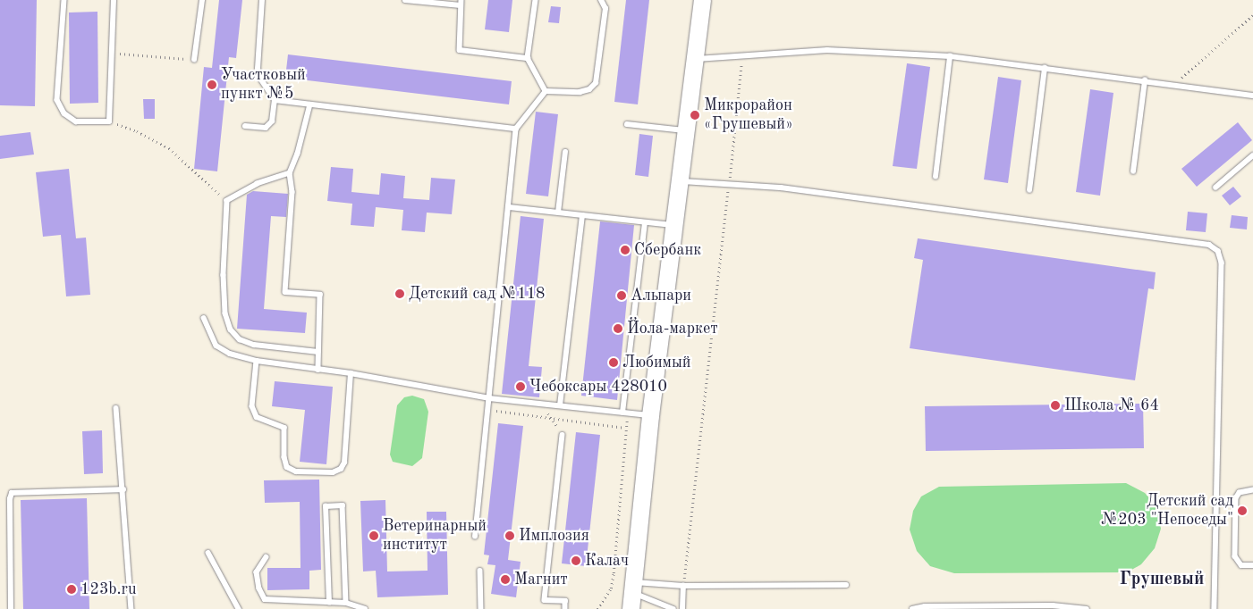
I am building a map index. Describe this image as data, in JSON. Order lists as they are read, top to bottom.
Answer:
{
  "districts": ["Грушевый"],
  "places": [
    "Участковый пункт №5",
    "Микрорайон «Грушевый»",
    "Сбербанк",
    "Детский сад №118",
    "Альпари",
    "Йола-маркет",
    "Любимый",
    "Чебоксары 428010",
    "Школа № 64",
    "Детский сад №203 \"Непоседы\"",
    "Ветеринарный институт",
    "Имплозия",
    "Калач",
    "Магнит",
    "123b.ru"
  ]
}
